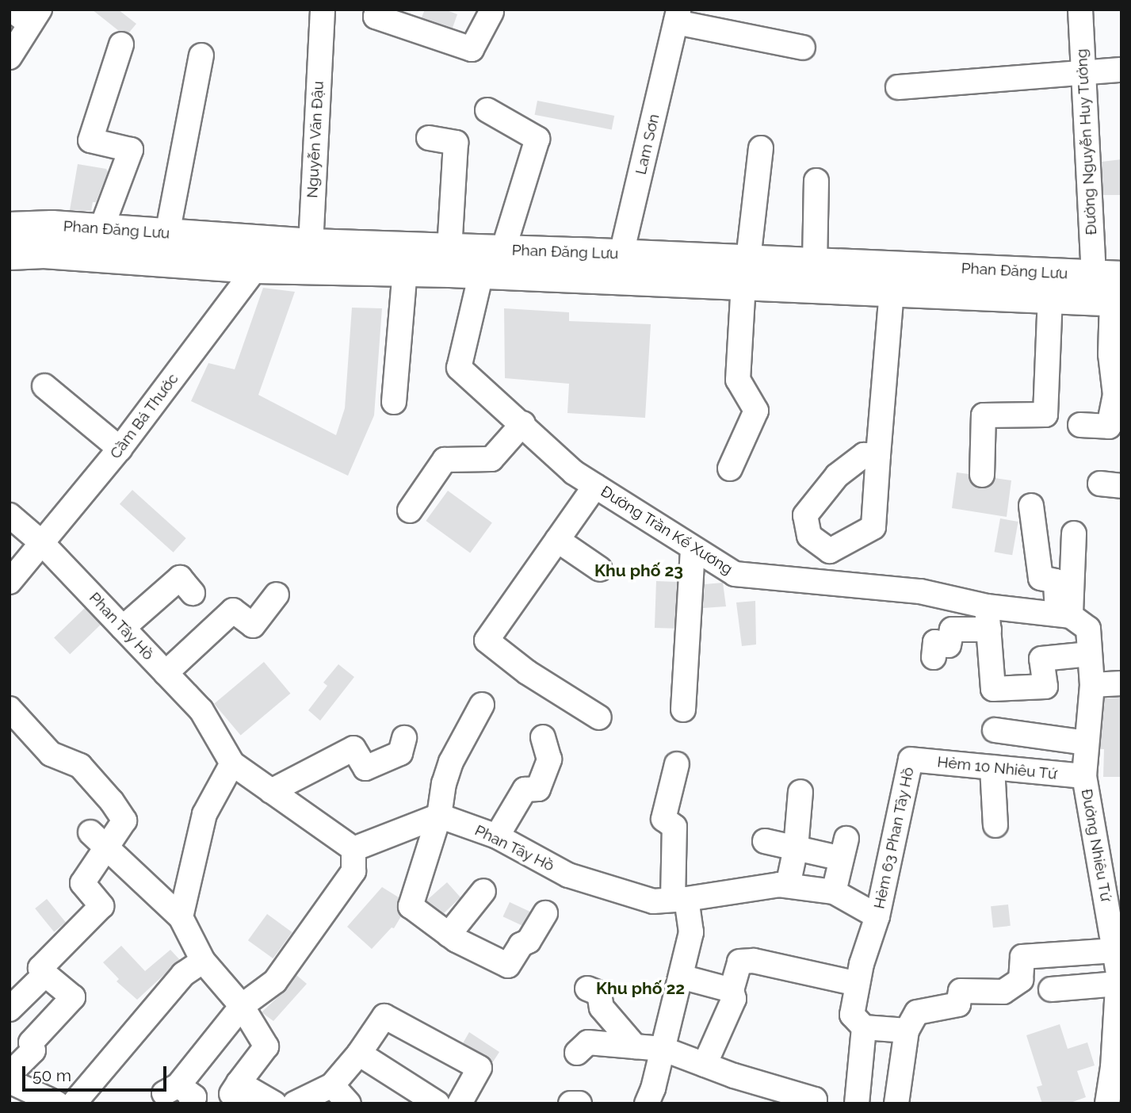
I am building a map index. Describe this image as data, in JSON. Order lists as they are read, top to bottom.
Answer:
{
  "streets": {
    "main road": ["Phan Đăng Lưu"],
    "street": [
      "Nguyễn Văn Đậu",
      "Đường Nguyễn Huy Tưởng",
      "Lam Sơn",
      "Cầm Bá Thước",
      "Đường Trần Kế Xương",
      "Phan Tây Hồ",
      "Hẻm 10 Nhiêu Tứ",
      "Hẻm 63 Phan Tây Hồ",
      "Đường Nhiêu Tứ"
    ]
  },
  "crossings": [
    ["Nguyễn Văn Đậu", "Phan Đăng Lưu"],
    ["Đường Nguyễn Huy Tưởng", "Phan Đăng Lưu"],
    ["Lam Sơn", "Phan Đăng Lưu"],
    ["Phan Đăng Lưu", "Cầm Bá Thước"],
    ["Phan Đăng Lưu", "Đường Trần Kế Xương"],
    ["Cầm Bá Thước", "Phan Tây Hồ"],
    ["Phan Tây Hồ", "Hẻm 63 Phan Tây Hồ"],
    ["Hẻm 10 Nhiêu Tứ", "Hẻm 63 Phan Tây Hồ"],
    ["Hẻm 10 Nhiêu Tứ", "Đường Nhiêu Tứ"]
  ],
  "districts": ["Khu phố 23", "Khu phố 22"],
  "scale_bar": "50 m"
}
